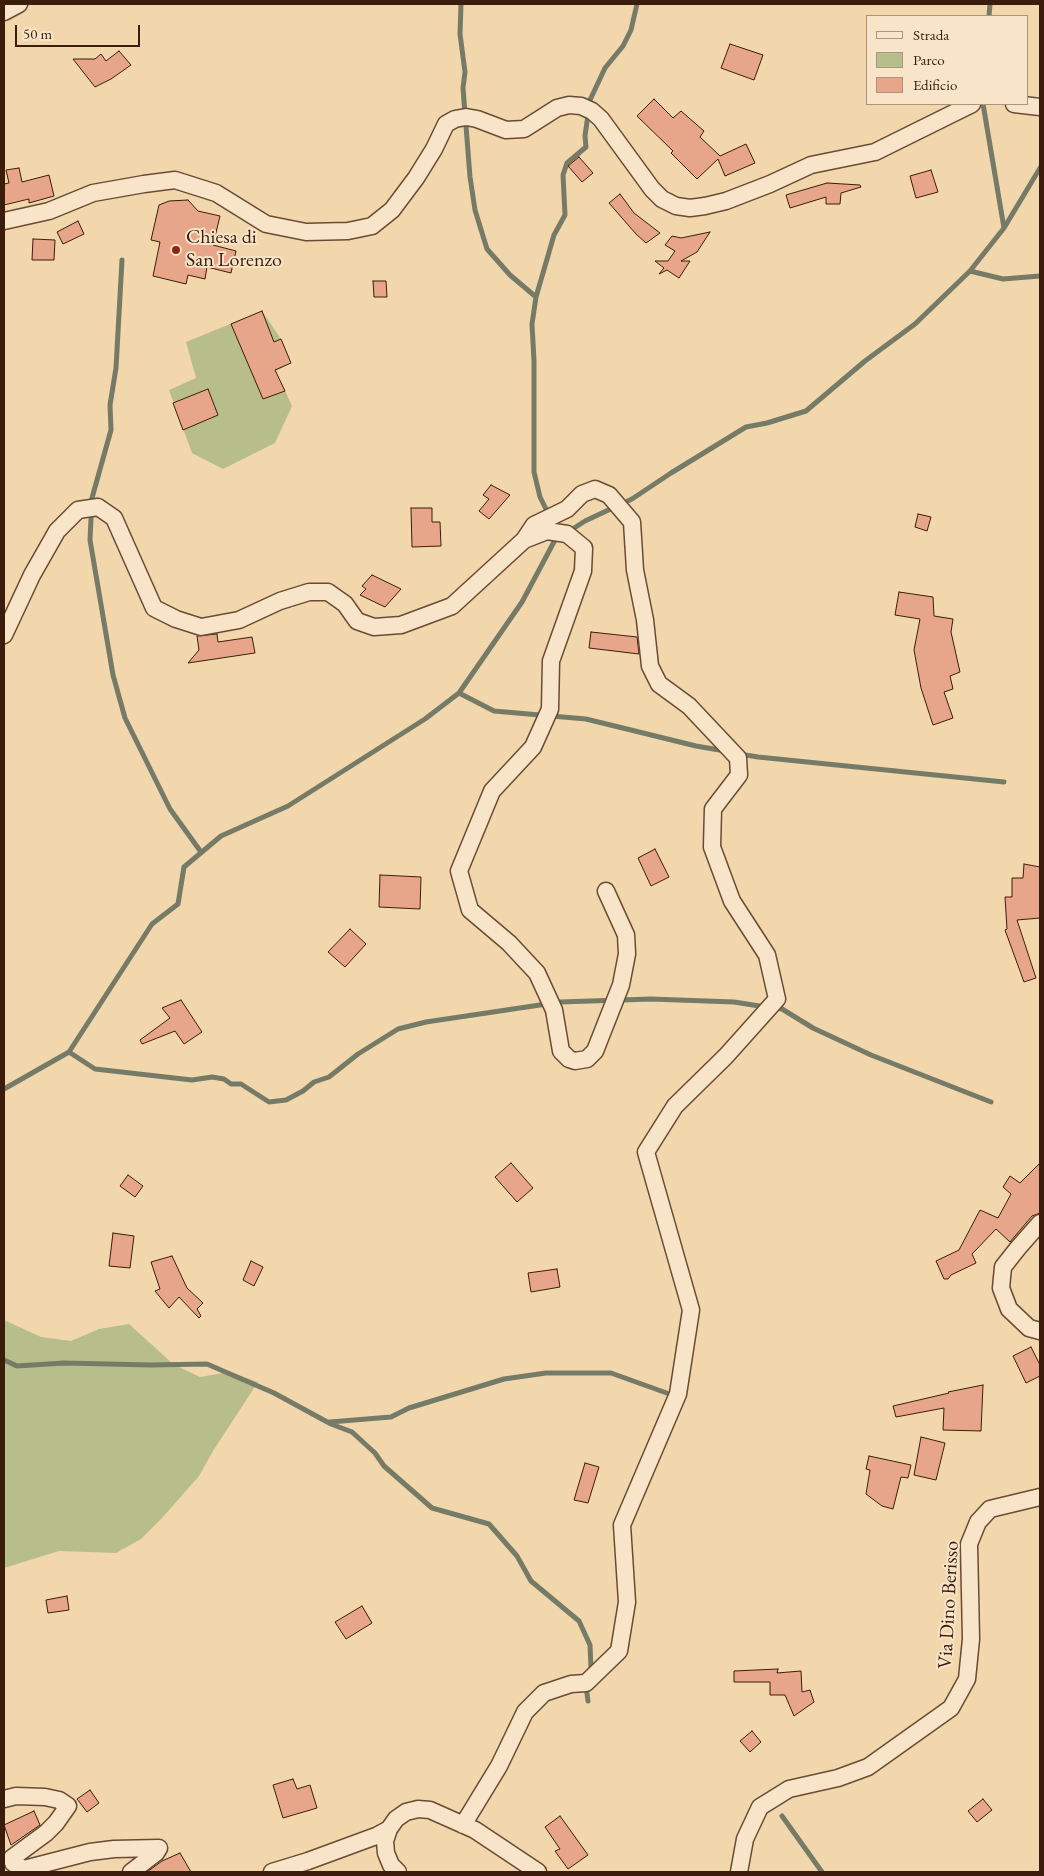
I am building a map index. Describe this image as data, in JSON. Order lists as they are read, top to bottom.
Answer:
{
  "streets": {
    "street": ["Via Dino Berisso"]
  },
  "places": ["Chiesa di San Lorenzo"],
  "legend": ["Strada", "Parco", "Edificio"],
  "scale_bar": "50 m"
}
